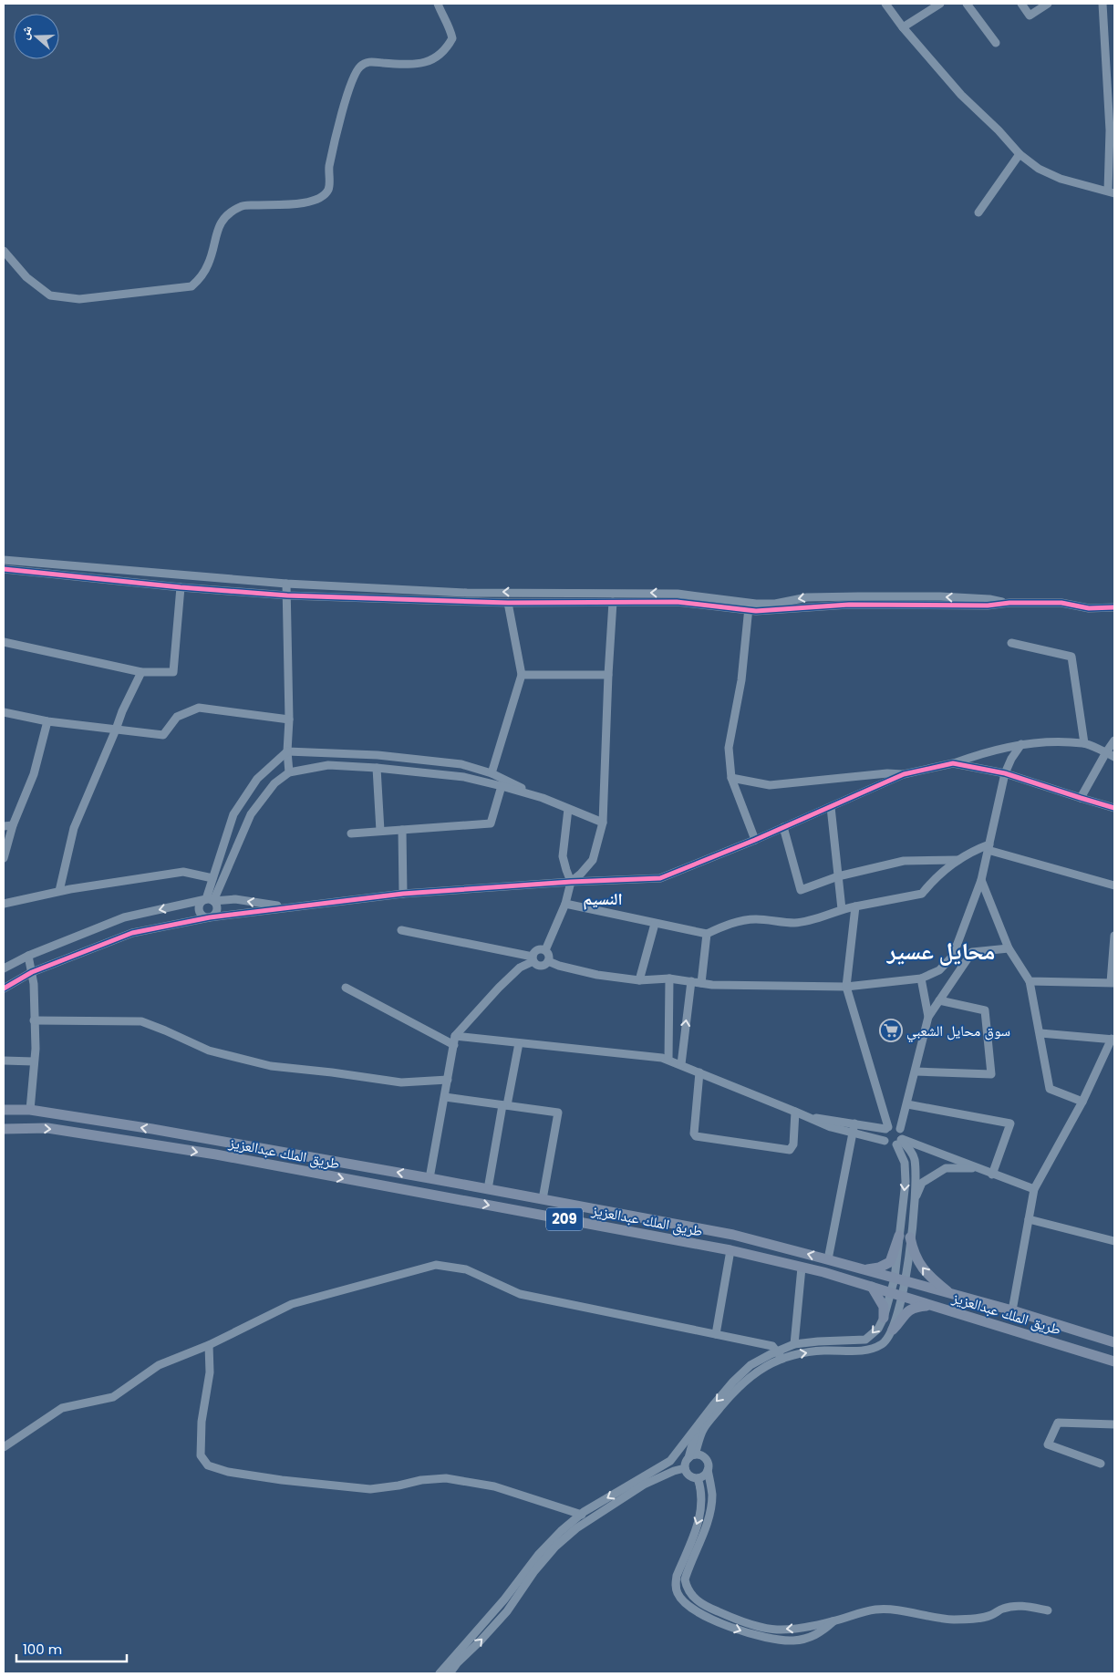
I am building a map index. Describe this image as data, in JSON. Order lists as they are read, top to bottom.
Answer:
{
  "streets": {
    "main road": ["طريق الملك عبدالعزيز", "209"]
  },
  "districts": ["النسيم", "محايل عسير"],
  "places": {
    "supermarket": ["سوق محايل الشعبي"]
  },
  "scale_bar": "100 m",
  "north": "left"
}
